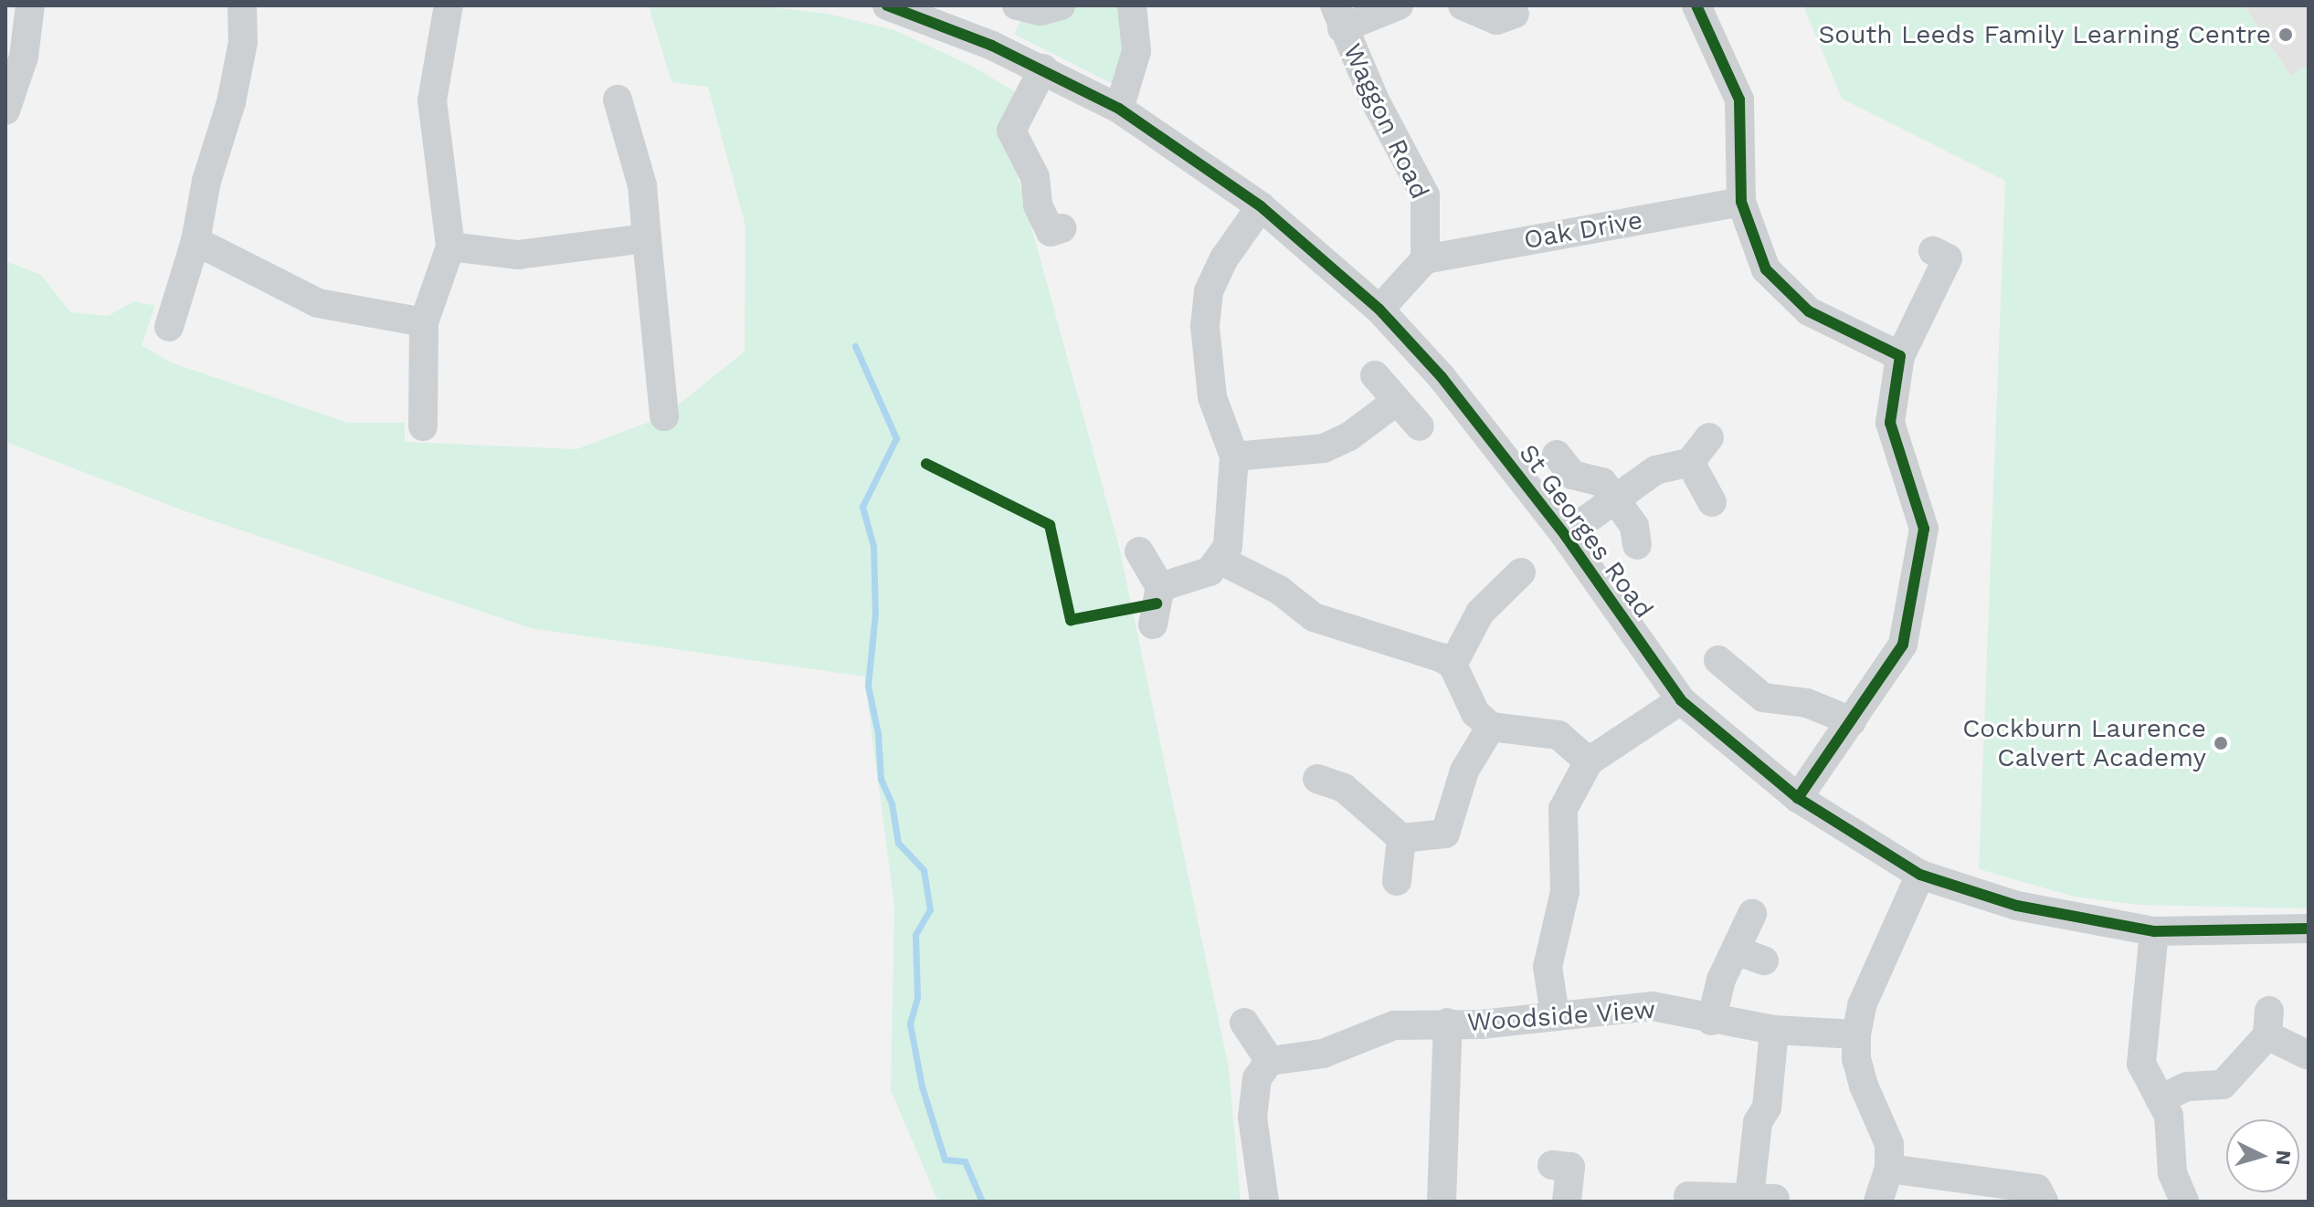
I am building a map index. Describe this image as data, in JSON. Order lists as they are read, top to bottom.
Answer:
{
  "streets": {
    "street": [
      "Waggon Road",
      "Oak Drive",
      "St Georges Road",
      "Woodside View"
    ]
  },
  "crossings": [
    ["Waggon Road", "Oak Drive"]
  ],
  "places": ["South Leeds Family Learning Centre", "Cockburn Laurence Calvert Academy"],
  "north": "right"
}
